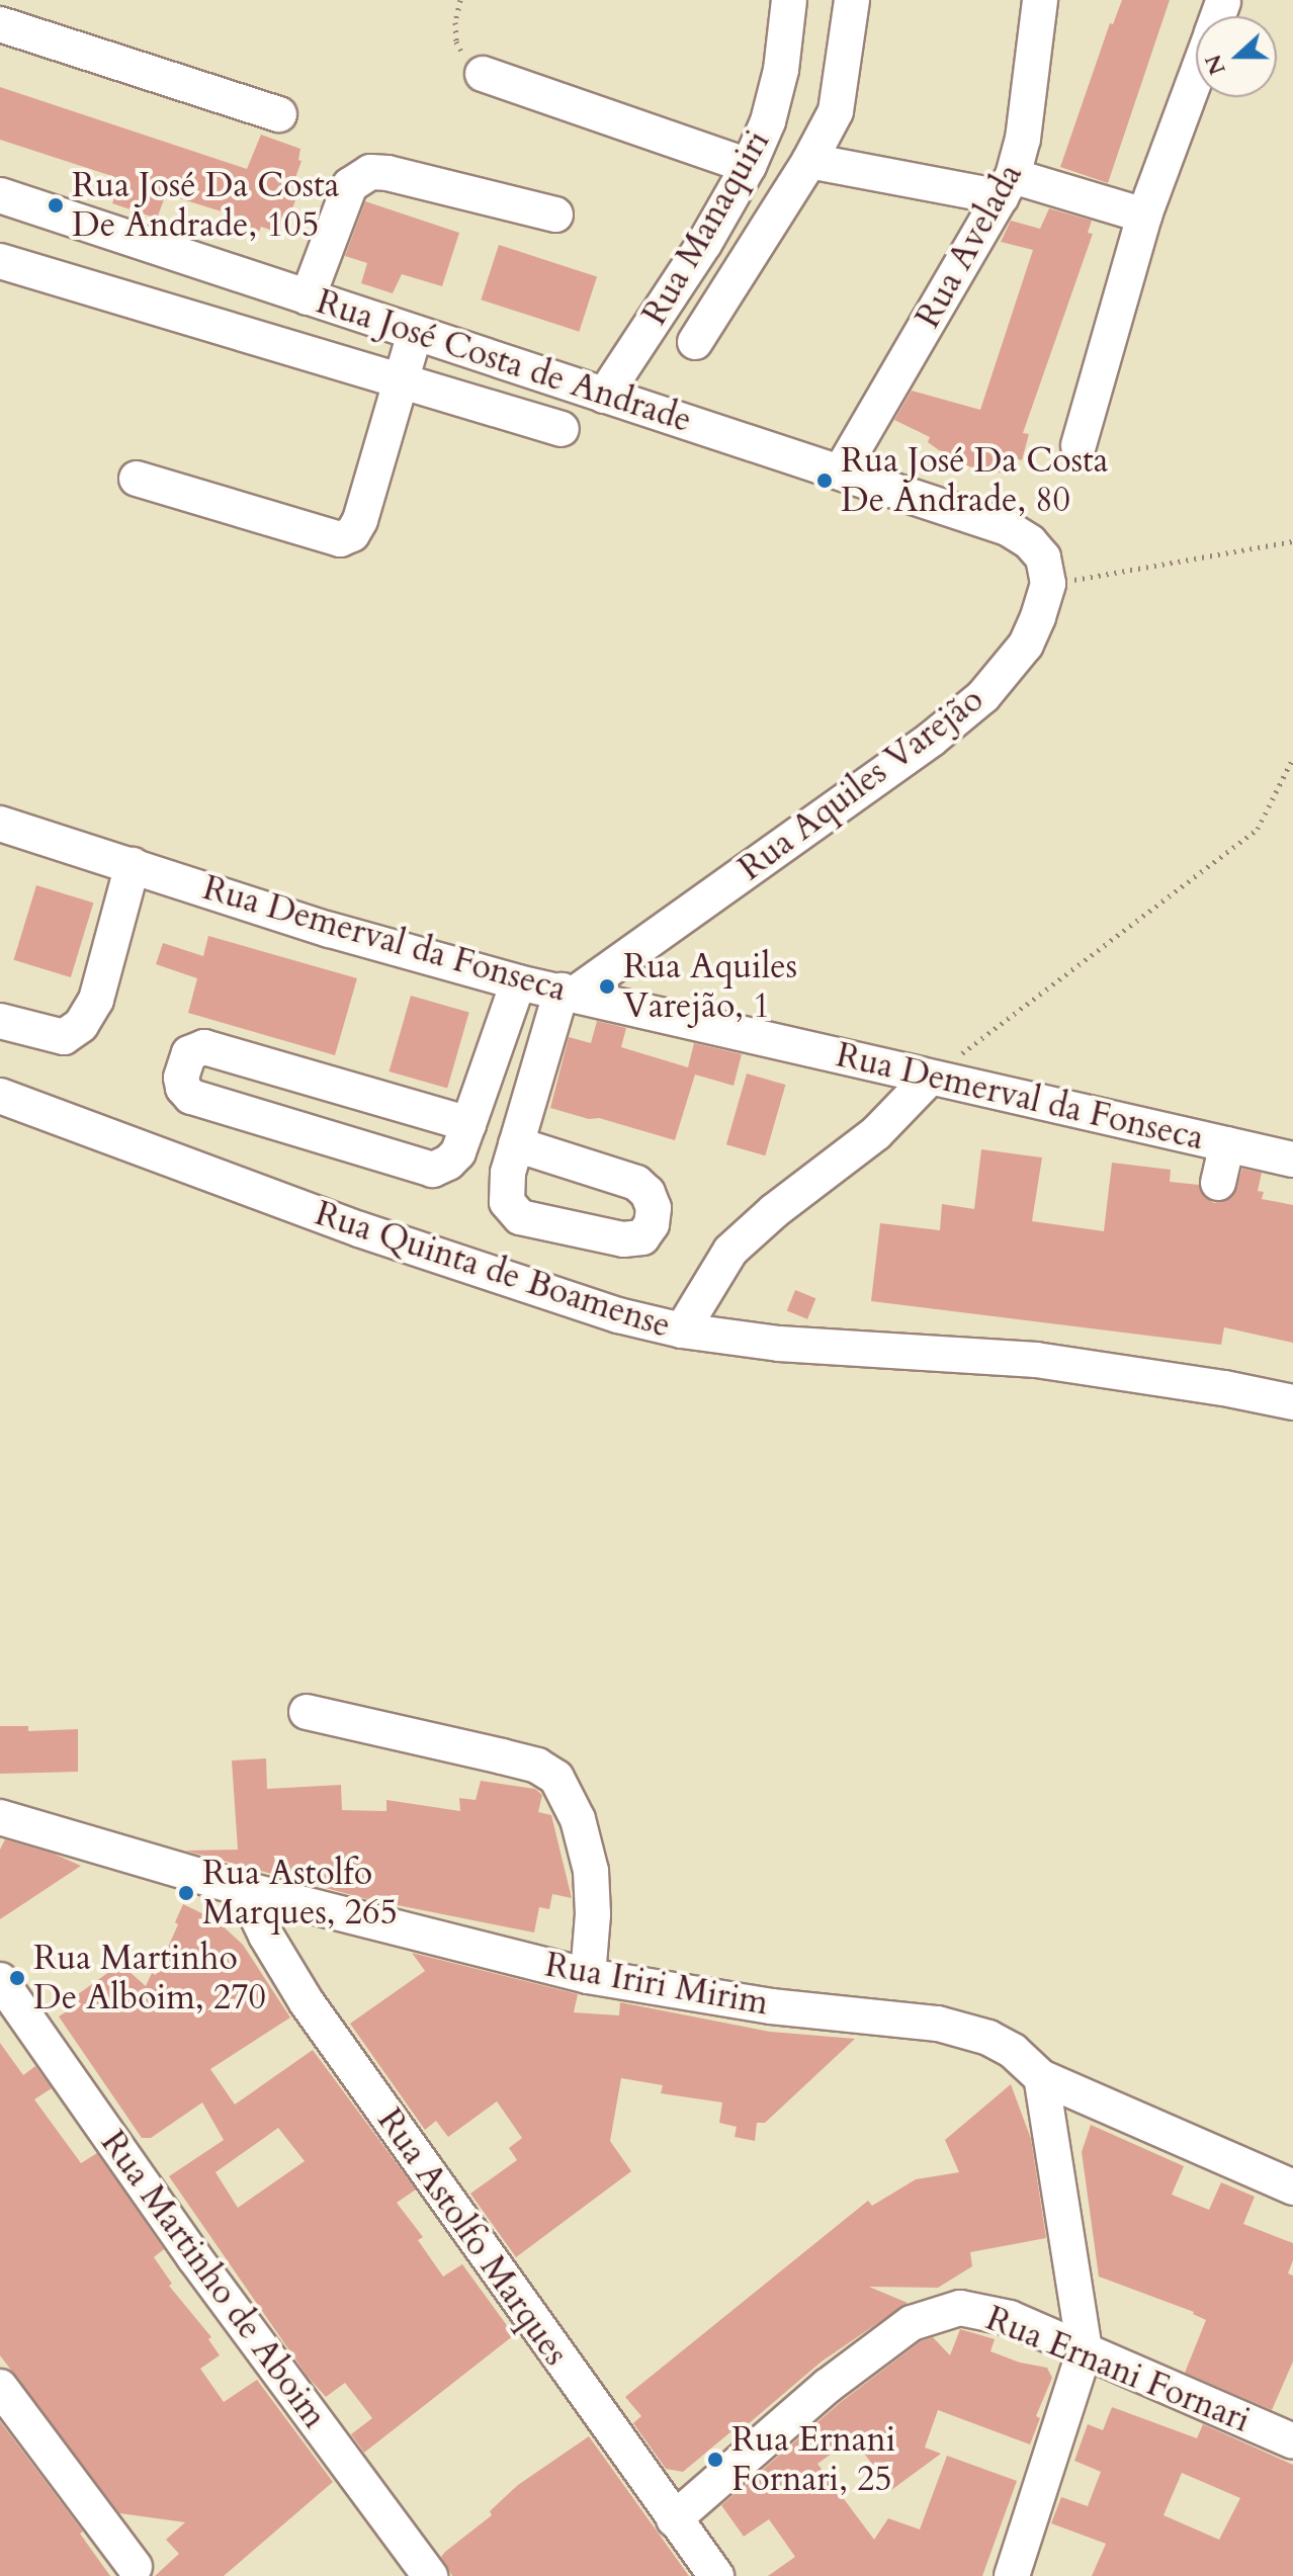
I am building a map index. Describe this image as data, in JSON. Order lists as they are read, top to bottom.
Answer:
{
  "streets": {
    "street": [
      "Rua Manaquiri",
      "Rua Avelada",
      "Rua José Costa de Andrade",
      "Rua Aquiles Varejão",
      "Rua Demerval da Fonseca",
      "Rua Quinta de Boamense",
      "Rua Iriri Mirim",
      "Rua Astolfo Marques",
      "Rua Martinho de Aboim",
      "Rua Ernani Fornari"
    ]
  },
  "crossings": [
    ["Rua Manaquiri", "Rua José Costa de Andrade"],
    ["Rua Avelada", "Rua José Costa de Andrade"],
    ["Rua José Costa de Andrade", "Rua Aquiles Varejão"],
    ["Rua Aquiles Varejão", "Rua Demerval da Fonseca"],
    ["Rua Iriri Mirim", "Rua Astolfo Marques"],
    ["Rua Astolfo Marques", "Rua Ernani Fornari"]
  ],
  "places": [
    "Rua José Da Costa De Andrade, 105",
    "Rua José Da Costa De Andrade, 80",
    "Rua Aquiles Varejão, 1",
    "Rua Astolfo Marques, 265",
    "Rua Martinho De Alboim, 270",
    "Rua Ernani Fornari, 25"
  ],
  "north": "left"
}
